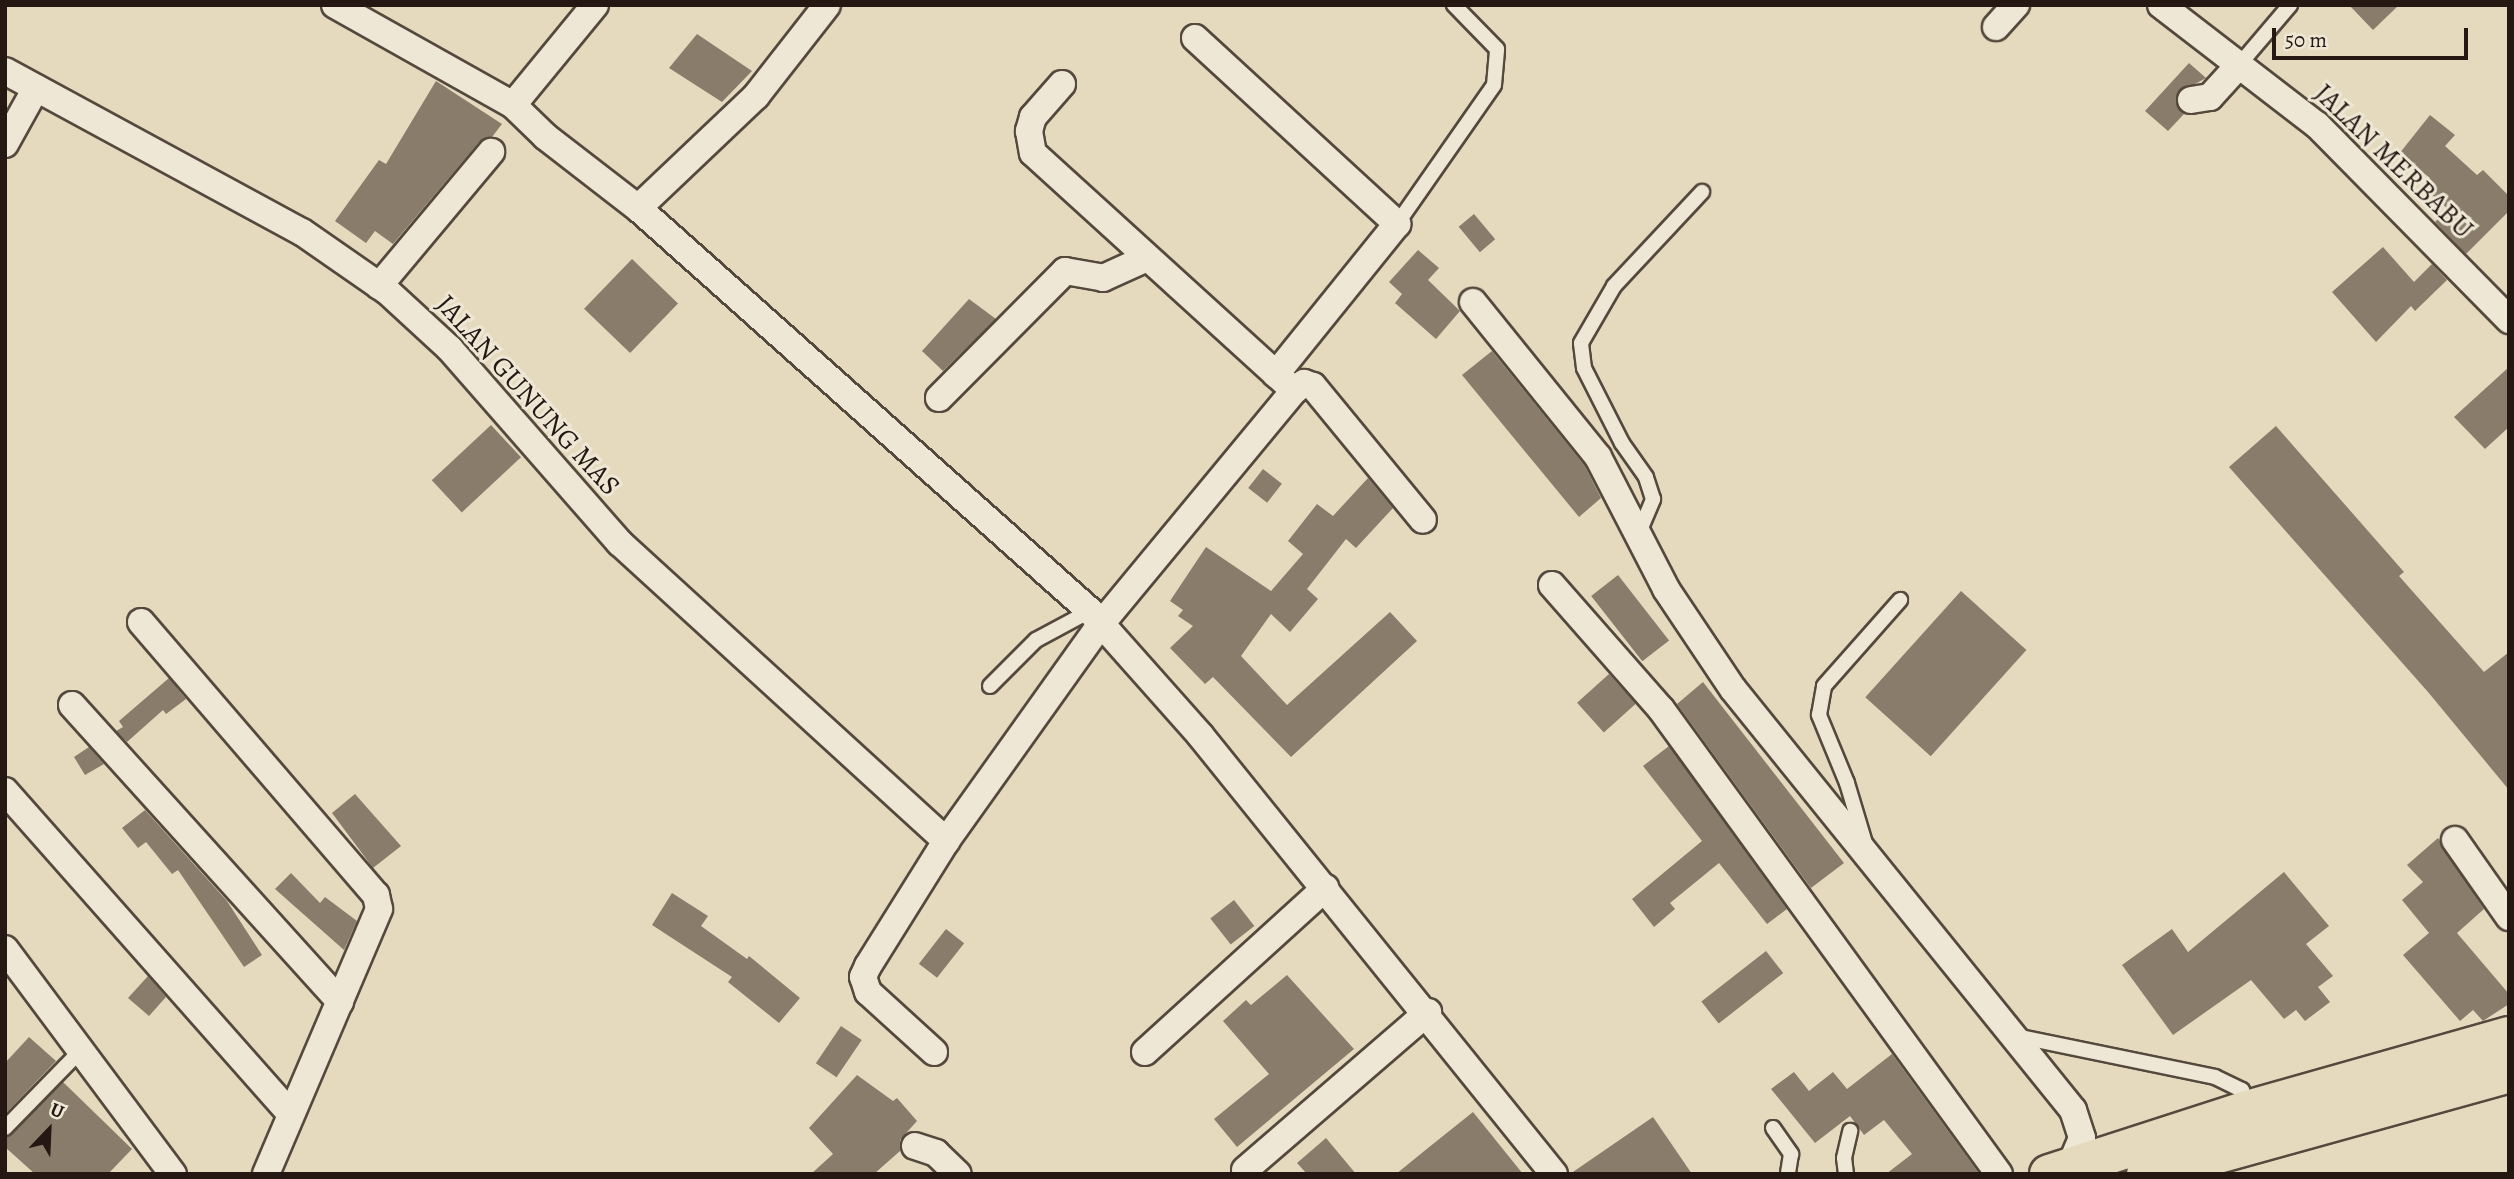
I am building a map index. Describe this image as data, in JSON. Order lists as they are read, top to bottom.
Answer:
{
  "streets": {
    "street": ["JALAN MERBABU", "JALAN GUNUNG MAS"]
  },
  "scale_bar": "50 m",
  "north": "top right"
}
